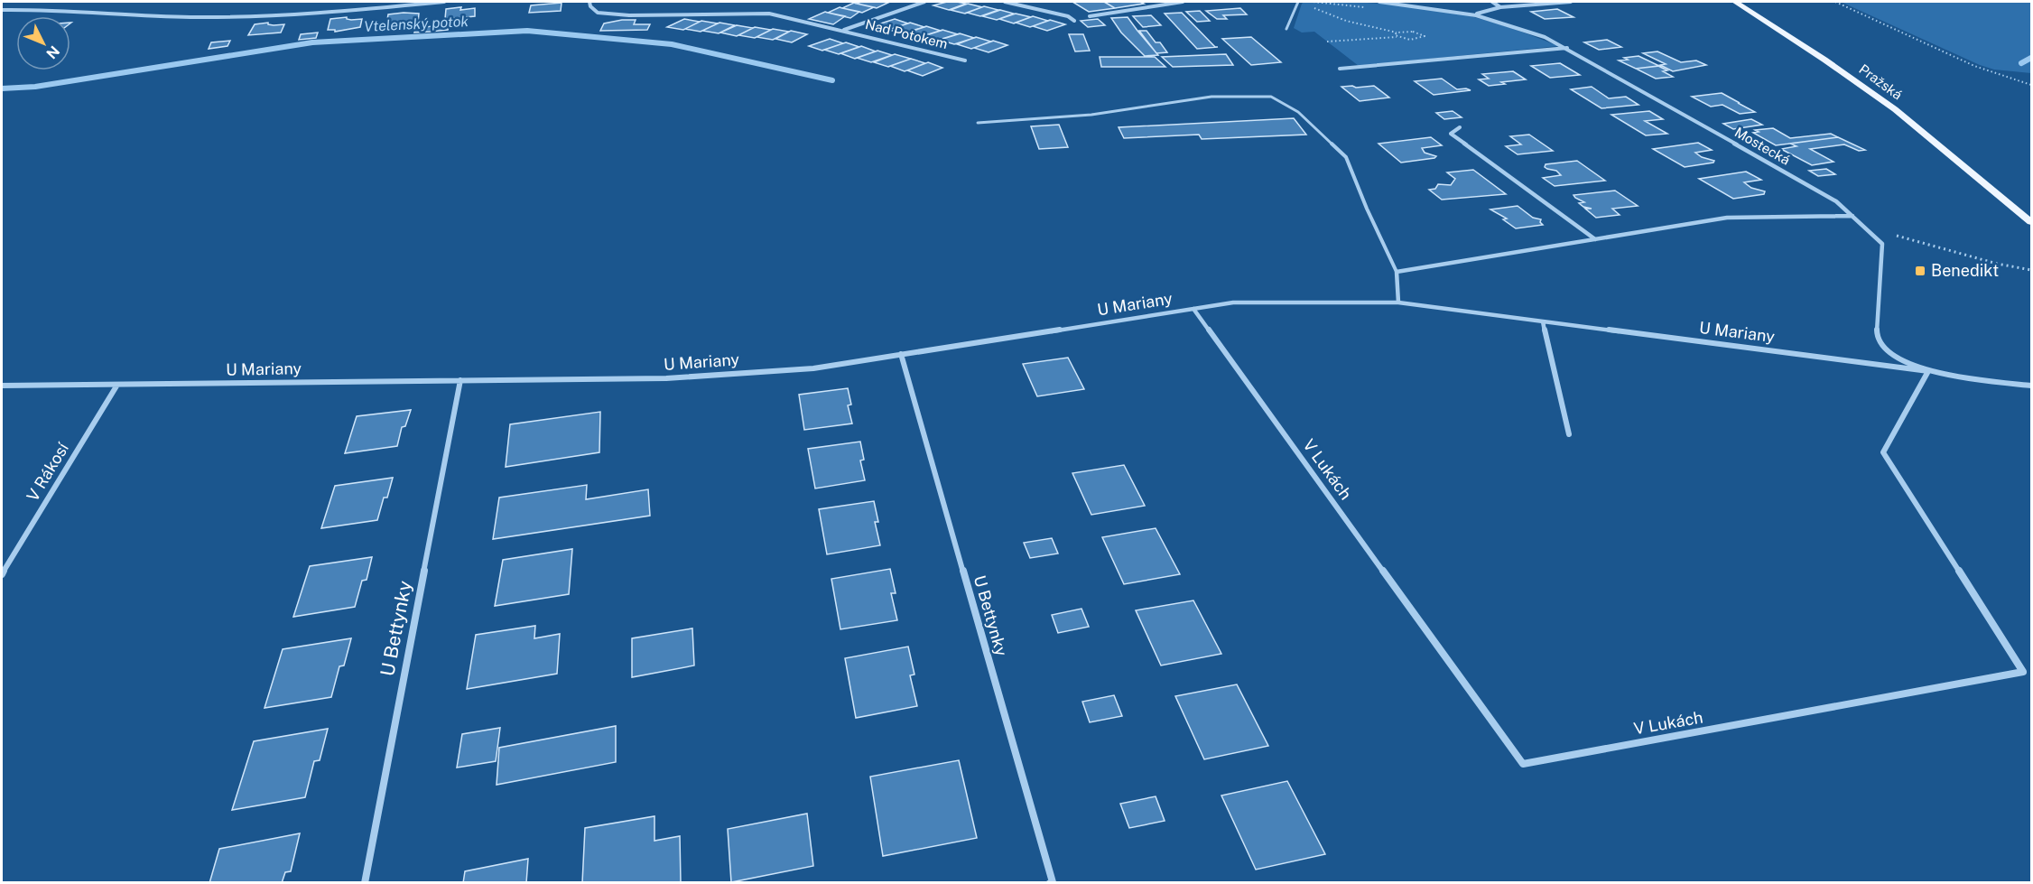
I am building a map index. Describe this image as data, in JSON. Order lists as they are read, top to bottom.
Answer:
{
  "streets": {
    "main road": ["Pražská"],
    "street": [
      "Nad Potokem",
      "Mostecká",
      "U Mariany",
      "V Lukách",
      "V Rákosí",
      "U Bettynky"
    ]
  },
  "crossings": [
    ["Mostecká", "U Mariany"],
    ["Mostecká", "V Lukách"],
    ["U Mariany", "V Lukách"],
    ["U Mariany", "V Rákosí"],
    ["U Mariany", "U Bettynky"]
  ],
  "water": ["Vtelenský potok"],
  "places": {
    "transit": ["Benedikt"]
  },
  "north": "bottom right"
}
